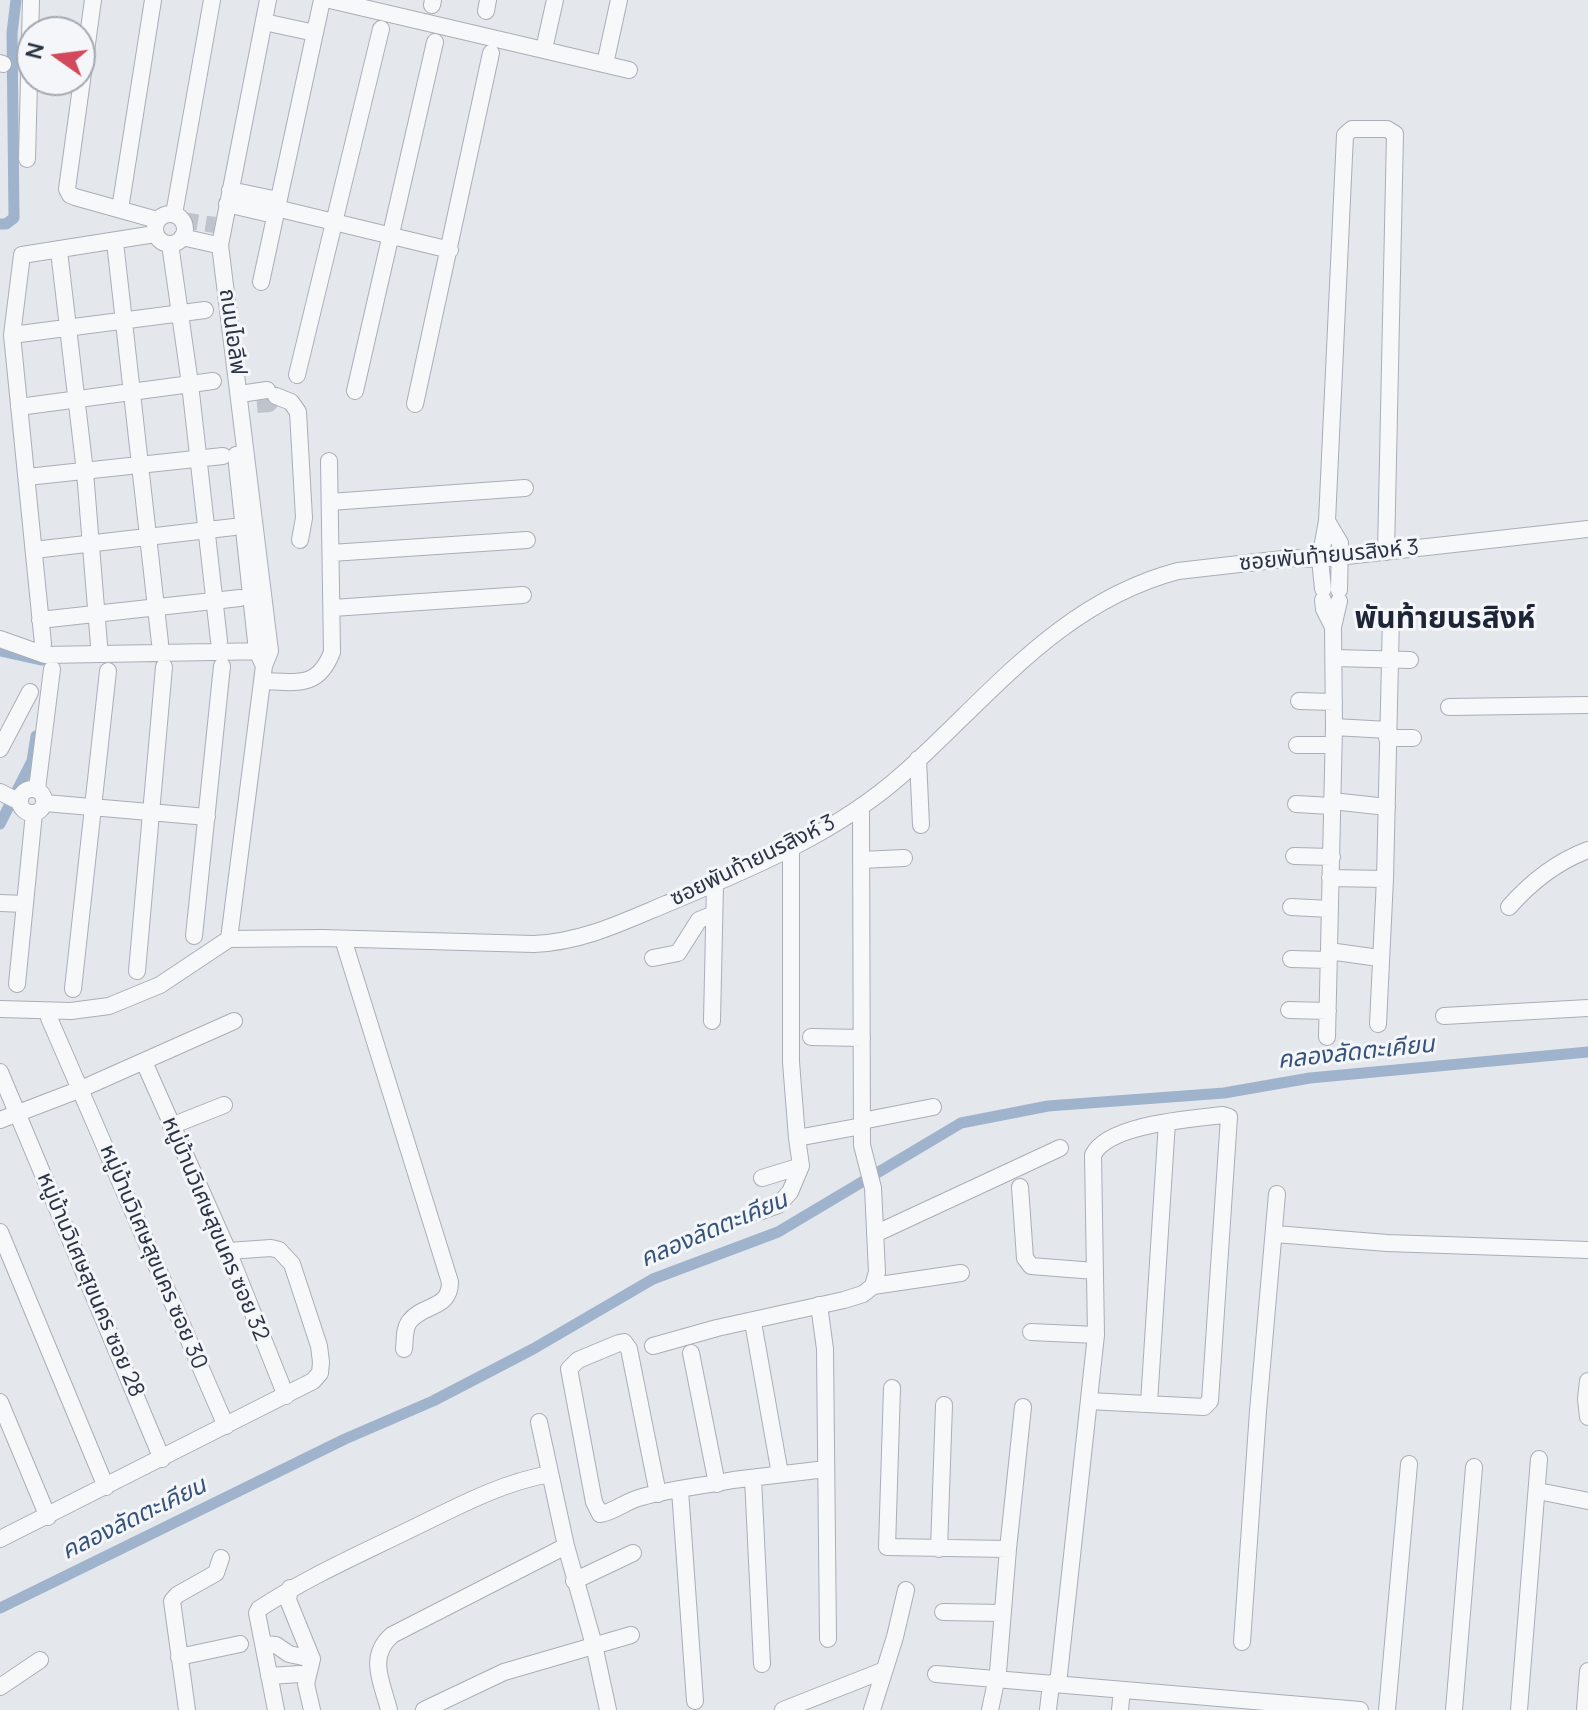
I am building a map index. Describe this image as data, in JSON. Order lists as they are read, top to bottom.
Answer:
{
  "streets": {
    "street": [
      "ถนนไอลีฟ",
      "ซอยพันท้ายนรสิงห์ 3",
      "หมู่บ้านวิเศษสุขนคร ซอย 32",
      "หมู่บ้านวิเศษสุขนคร ซอย 30",
      "หมู่บ้านวิเศษสุขนคร ซอย 28"
    ]
  },
  "crossings": [
    ["ถนนไอลีฟ", "ซอยพันท้ายนรสิงห์ 3"]
  ],
  "districts": ["พันท้ายนรสิงห์"],
  "water": ["คลองลัดตะเคียน"],
  "north": "left"
}
